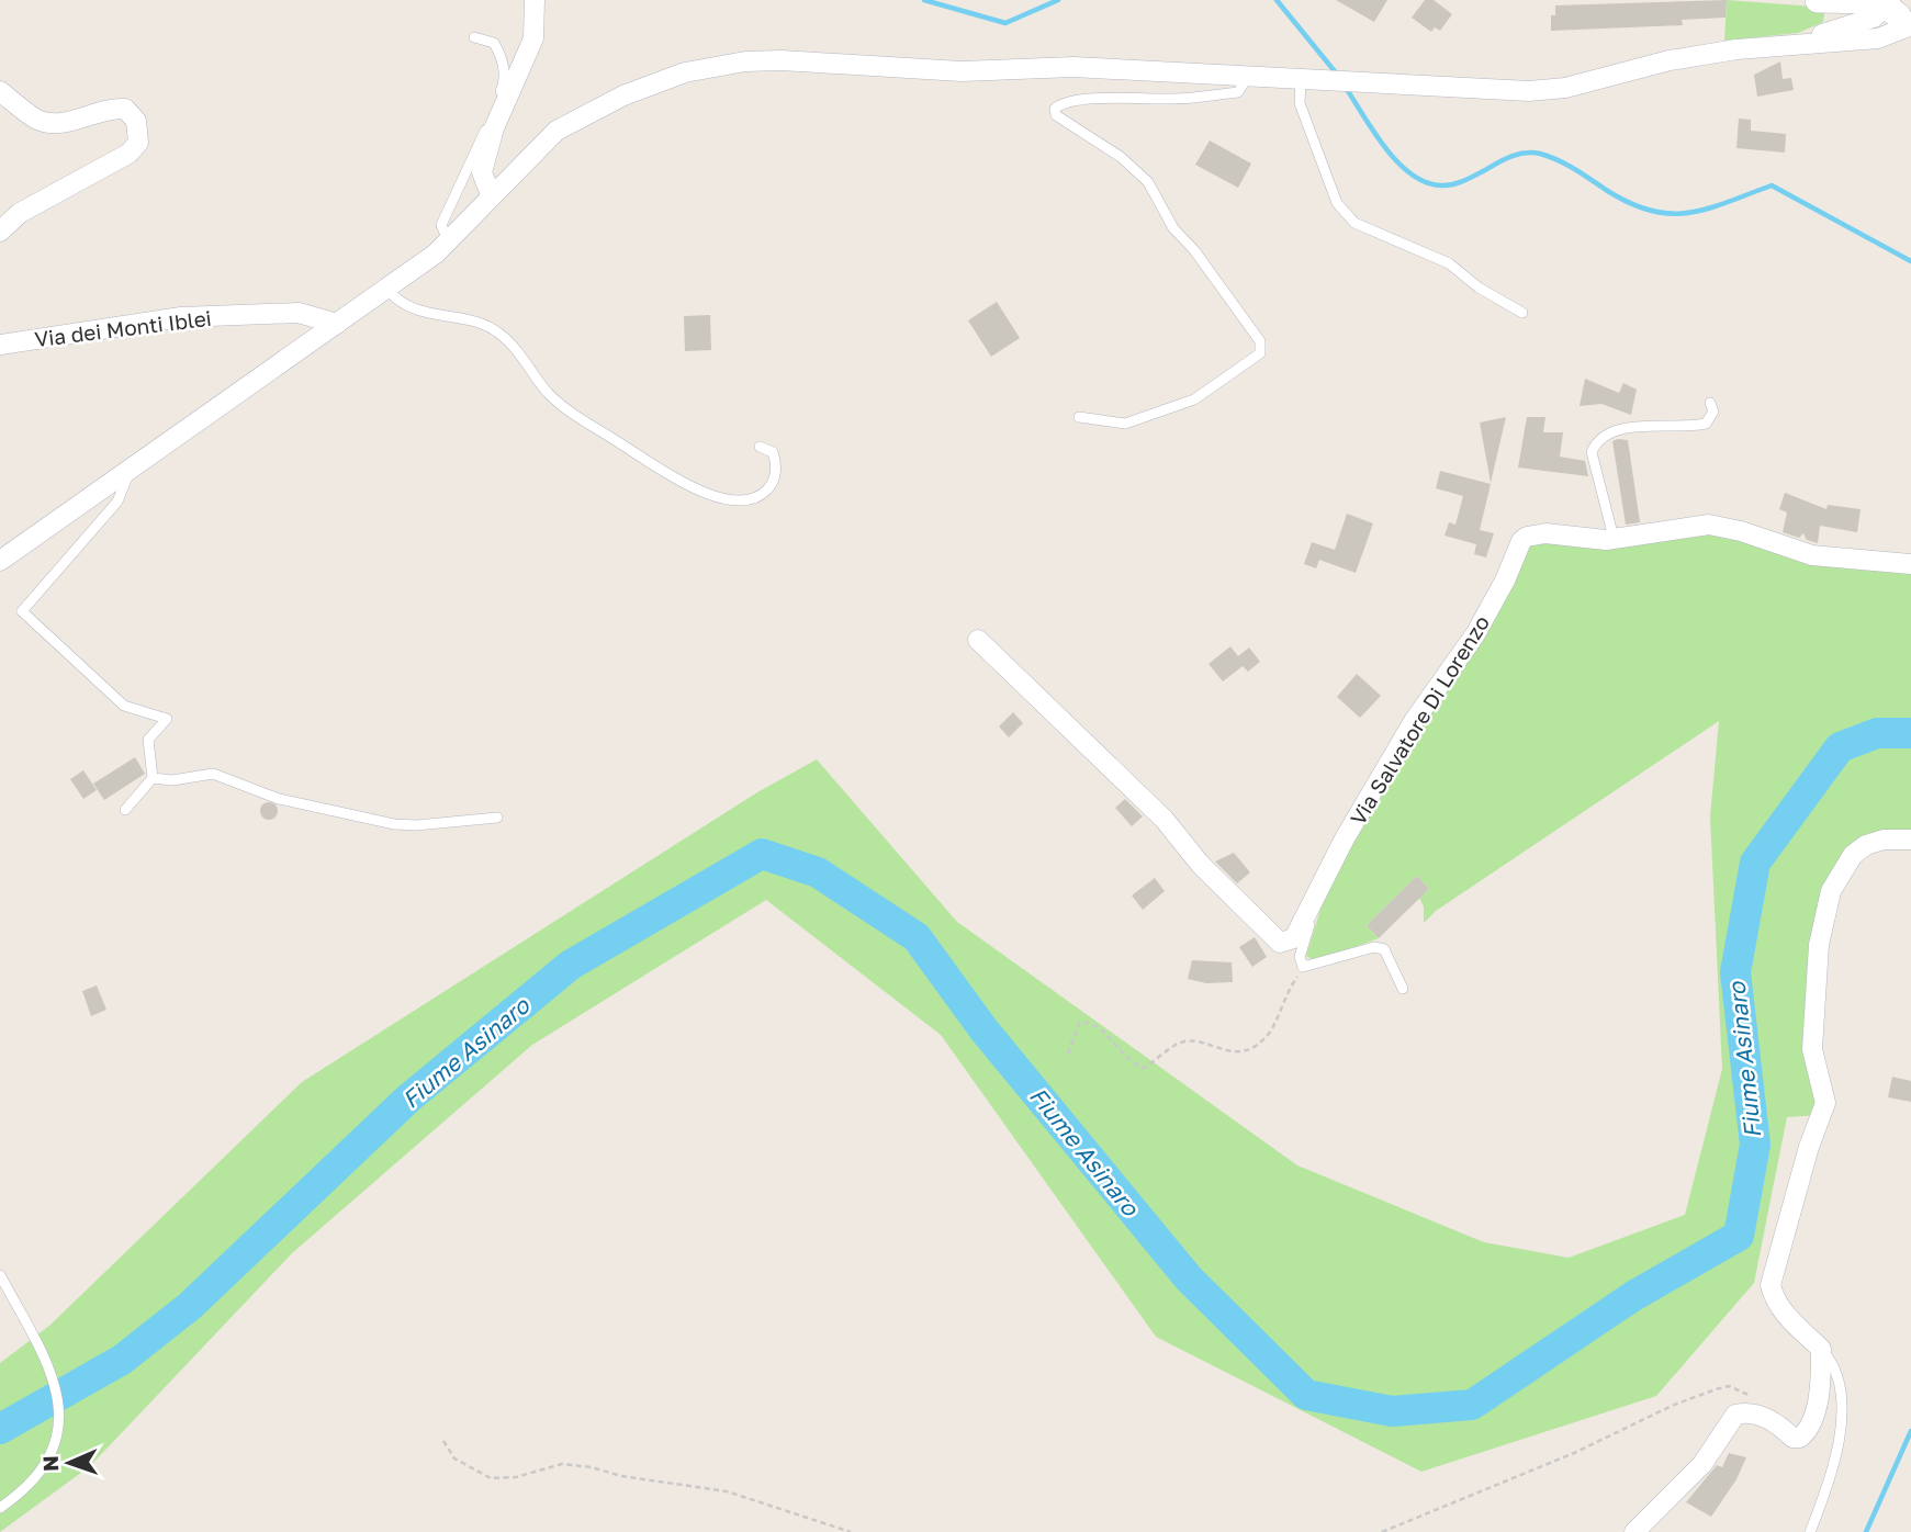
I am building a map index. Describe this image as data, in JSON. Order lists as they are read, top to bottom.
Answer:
{
  "streets": {
    "street": ["Via dei Monti Iblei", "Via Salvatore Di Lorenzo"]
  },
  "water": ["Fiume Asinaro"],
  "north": "left"
}
